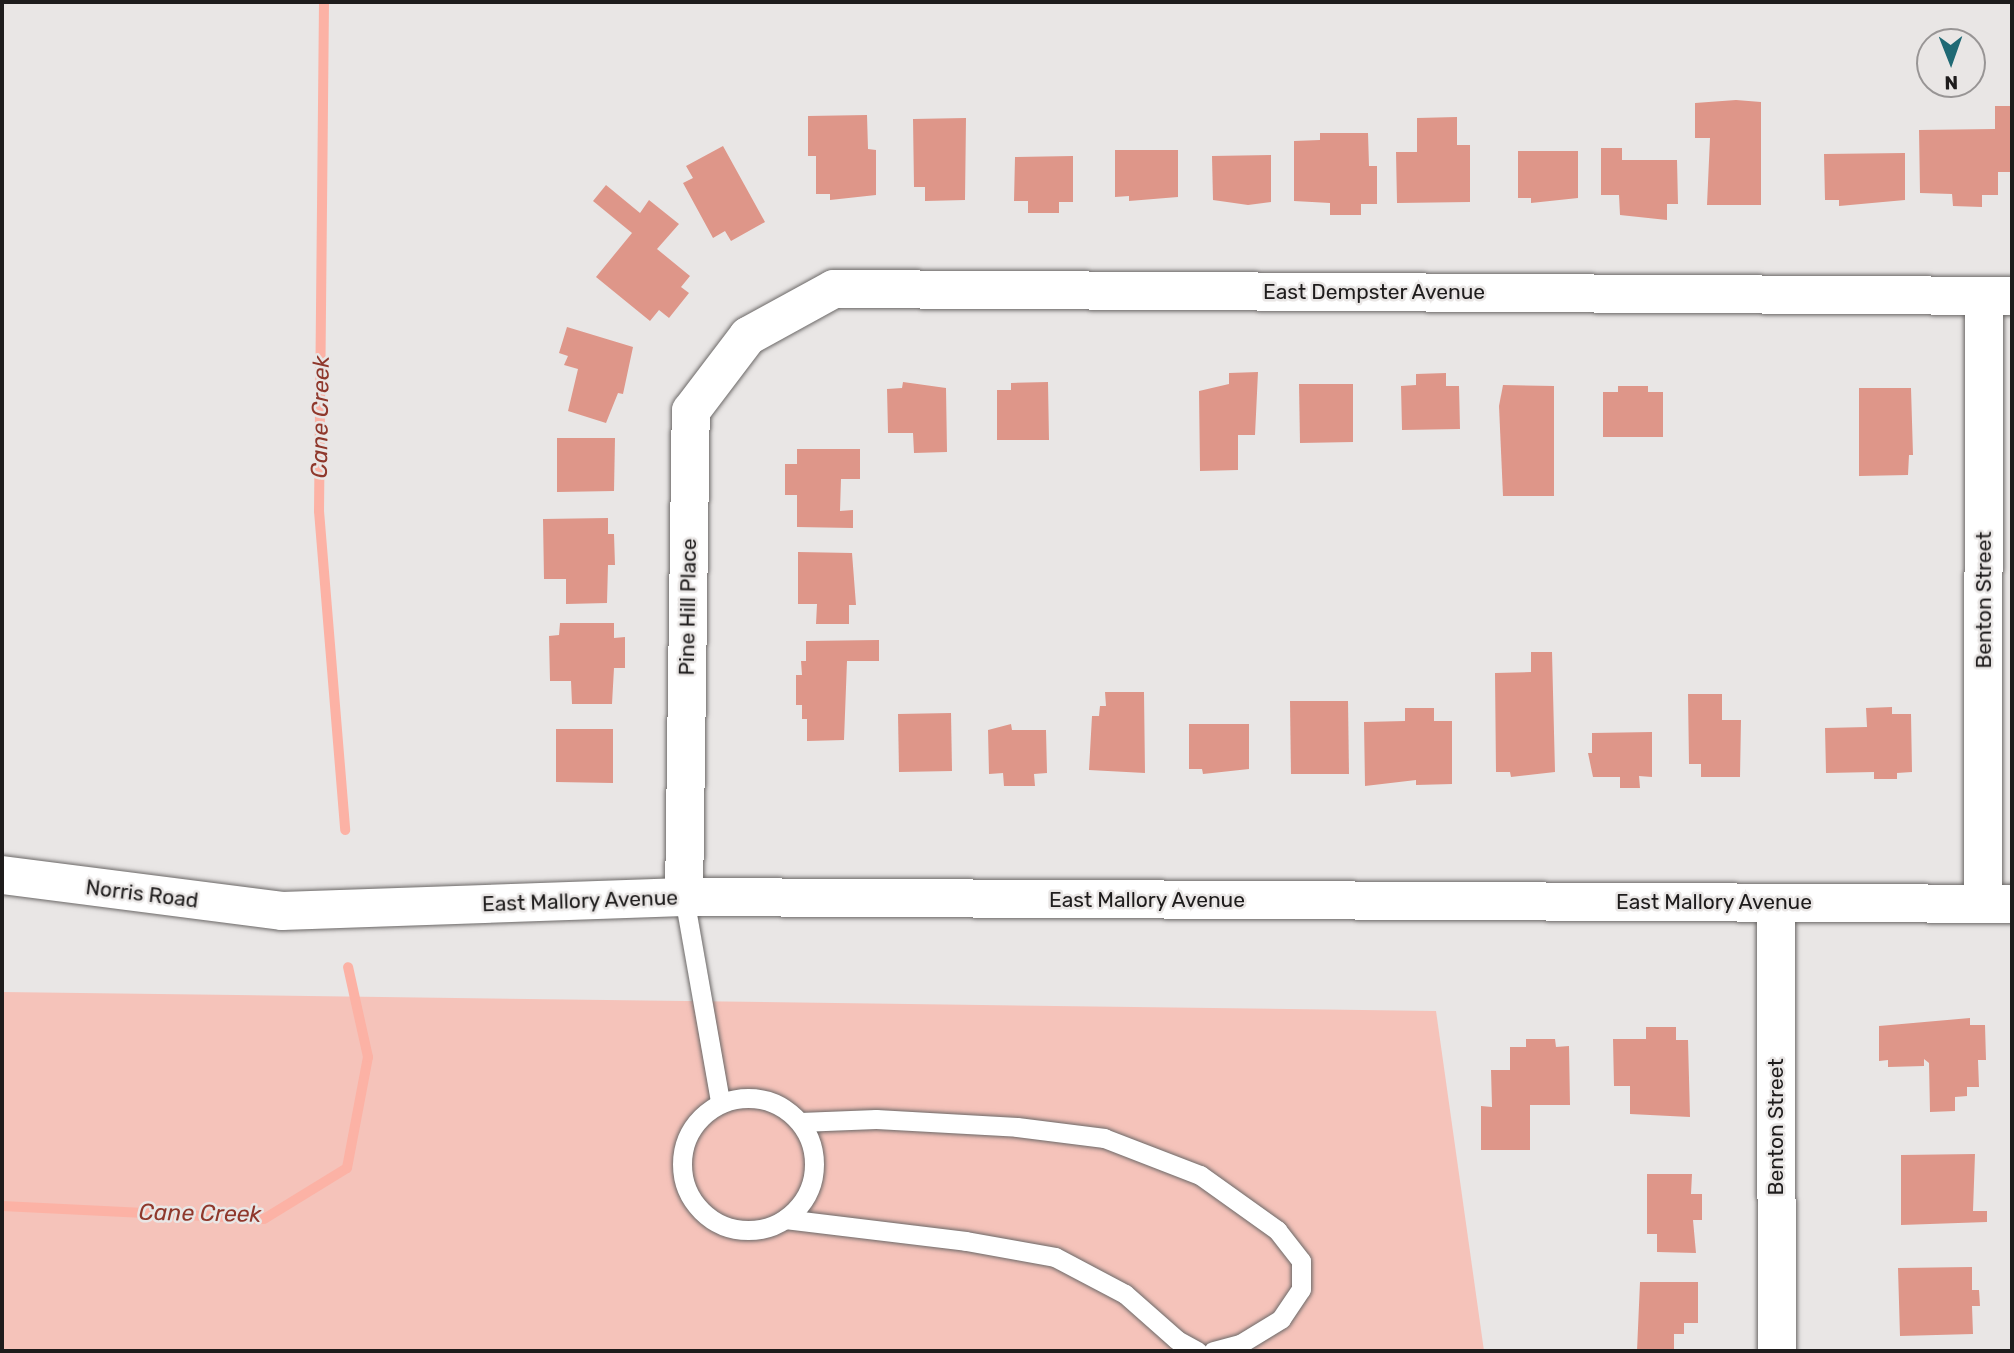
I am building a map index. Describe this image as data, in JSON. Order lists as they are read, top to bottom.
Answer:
{
  "streets": {
    "street": [
      "East Dempster Avenue",
      "Benton Street",
      "Pine Hill Place",
      "Norris Road",
      "East Mallory Avenue"
    ]
  },
  "crossings": [
    ["East Dempster Avenue", "Benton Street"],
    ["East Dempster Avenue", "Pine Hill Place"],
    ["Benton Street", "East Mallory Avenue"],
    ["Pine Hill Place", "East Mallory Avenue"],
    ["Norris Road", "East Mallory Avenue"]
  ],
  "water": ["Cane Creek"],
  "north": "bottom"
}
